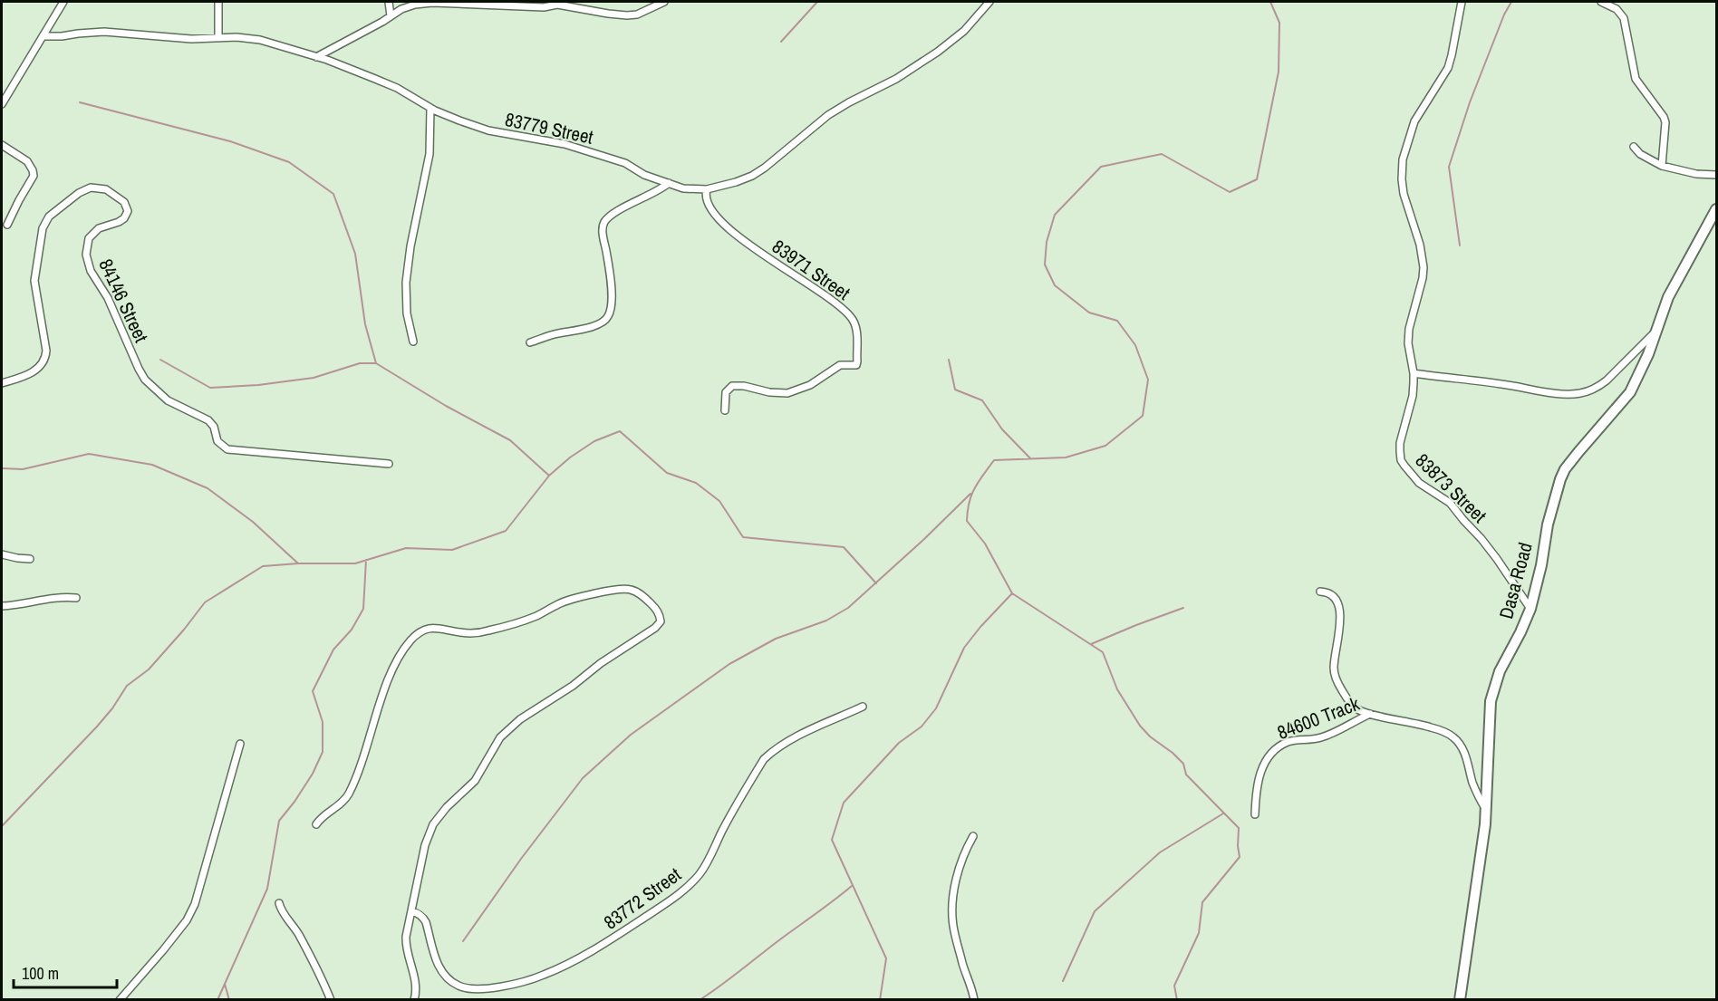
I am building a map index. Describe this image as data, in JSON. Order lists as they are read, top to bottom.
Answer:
{
  "streets": {
    "street": [
      "83779 Street",
      "83971 Street",
      "84146 Street",
      "83873 Street",
      "Dasa Road",
      "84600 Track",
      "83772 Street"
    ]
  },
  "crossings": [
    ["83779 Street", "83971 Street"],
    ["83873 Street", "Dasa Road"],
    ["Dasa Road", "84600 Track"]
  ],
  "scale_bar": "100 m"
}
